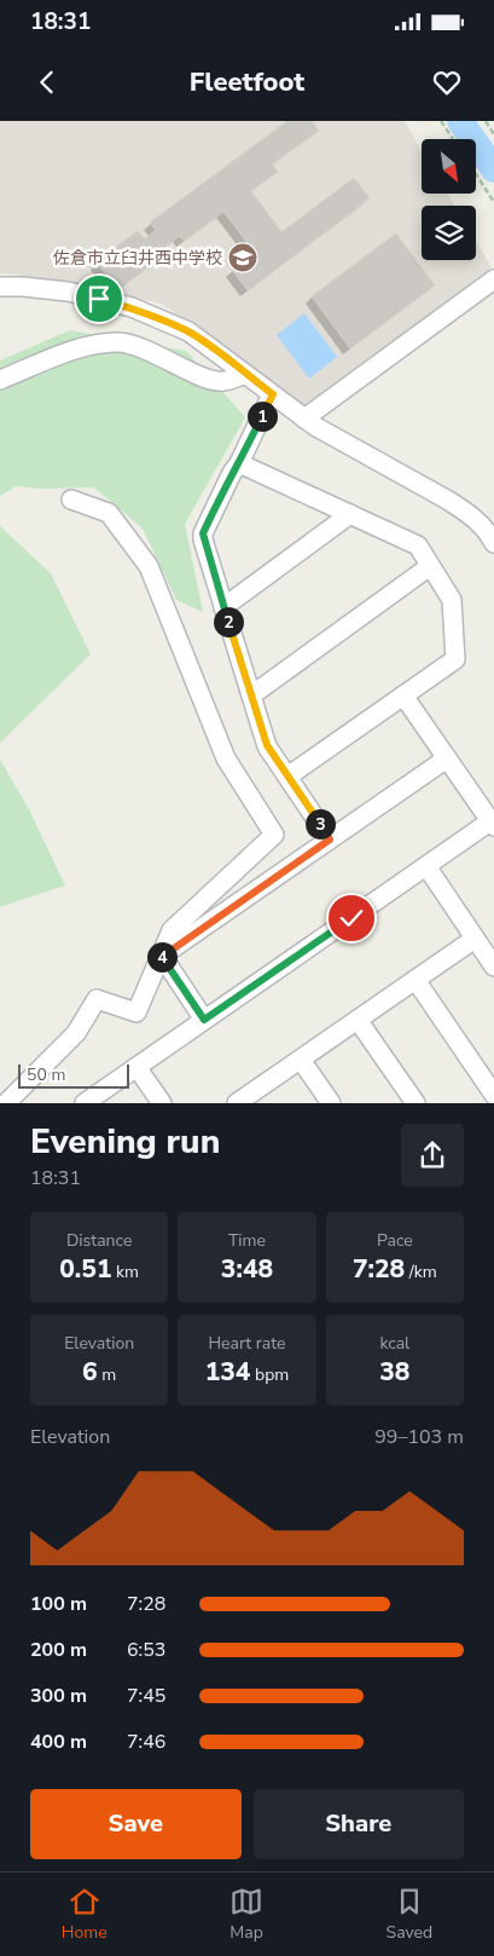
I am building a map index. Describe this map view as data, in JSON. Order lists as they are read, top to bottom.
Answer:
{
  "places": {
    "school or university": ["佐倉市立臼井西中学校"]
  },
  "scale_bar": "50 m",
  "north": "bottom right",
  "page": {
    "status": "18:31",
    "header": "Fleetfoot",
    "pins": [
      "1",
      "2",
      "3",
      "4"
    ],
    "scale": "50 m",
    "heading": ["Evening run", "18:31"],
    "stats": [
      ["Distance", "0.51 km"],
      ["Time", "3:48"],
      ["Pace", "7:28 /km"],
      ["Elevation", "6 m"],
      ["Heart rate", "134 bpm"],
      ["kcal", "38"]
    ],
    "chart": ["Elevation", "99–103 m"],
    "list": [
      {
        "name": "100 m",
        "note": "7:28"
      },
      {
        "name": "200 m",
        "note": "6:53"
      },
      {
        "name": "300 m",
        "note": "7:45"
      },
      {
        "name": "400 m",
        "note": "7:46"
      }
    ],
    "buttons": ["Save", "Share"],
    "tabs": ["Home", "Map", "Saved"]
  }
}
